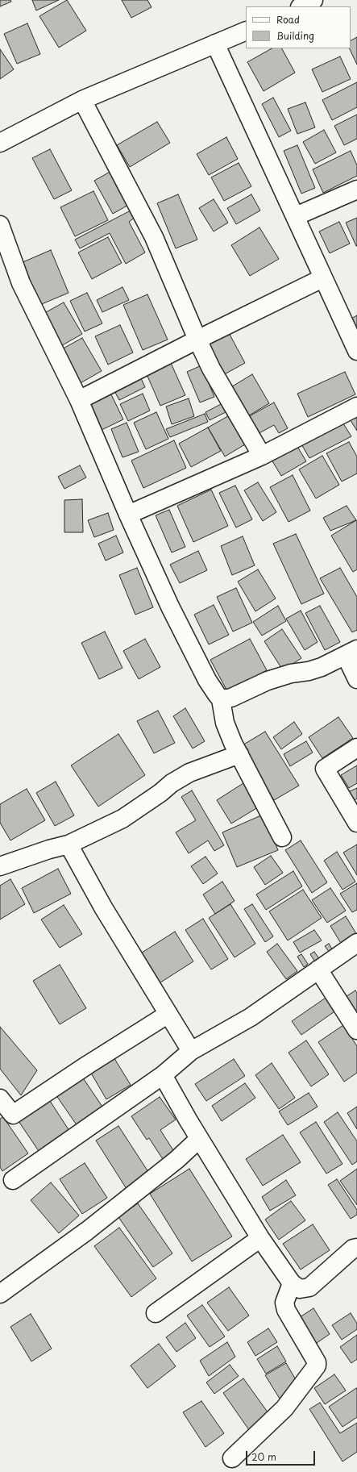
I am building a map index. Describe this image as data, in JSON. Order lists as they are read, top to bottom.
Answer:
{
  "legend": ["Road", "Building"],
  "scale_bar": "20 m"
}
